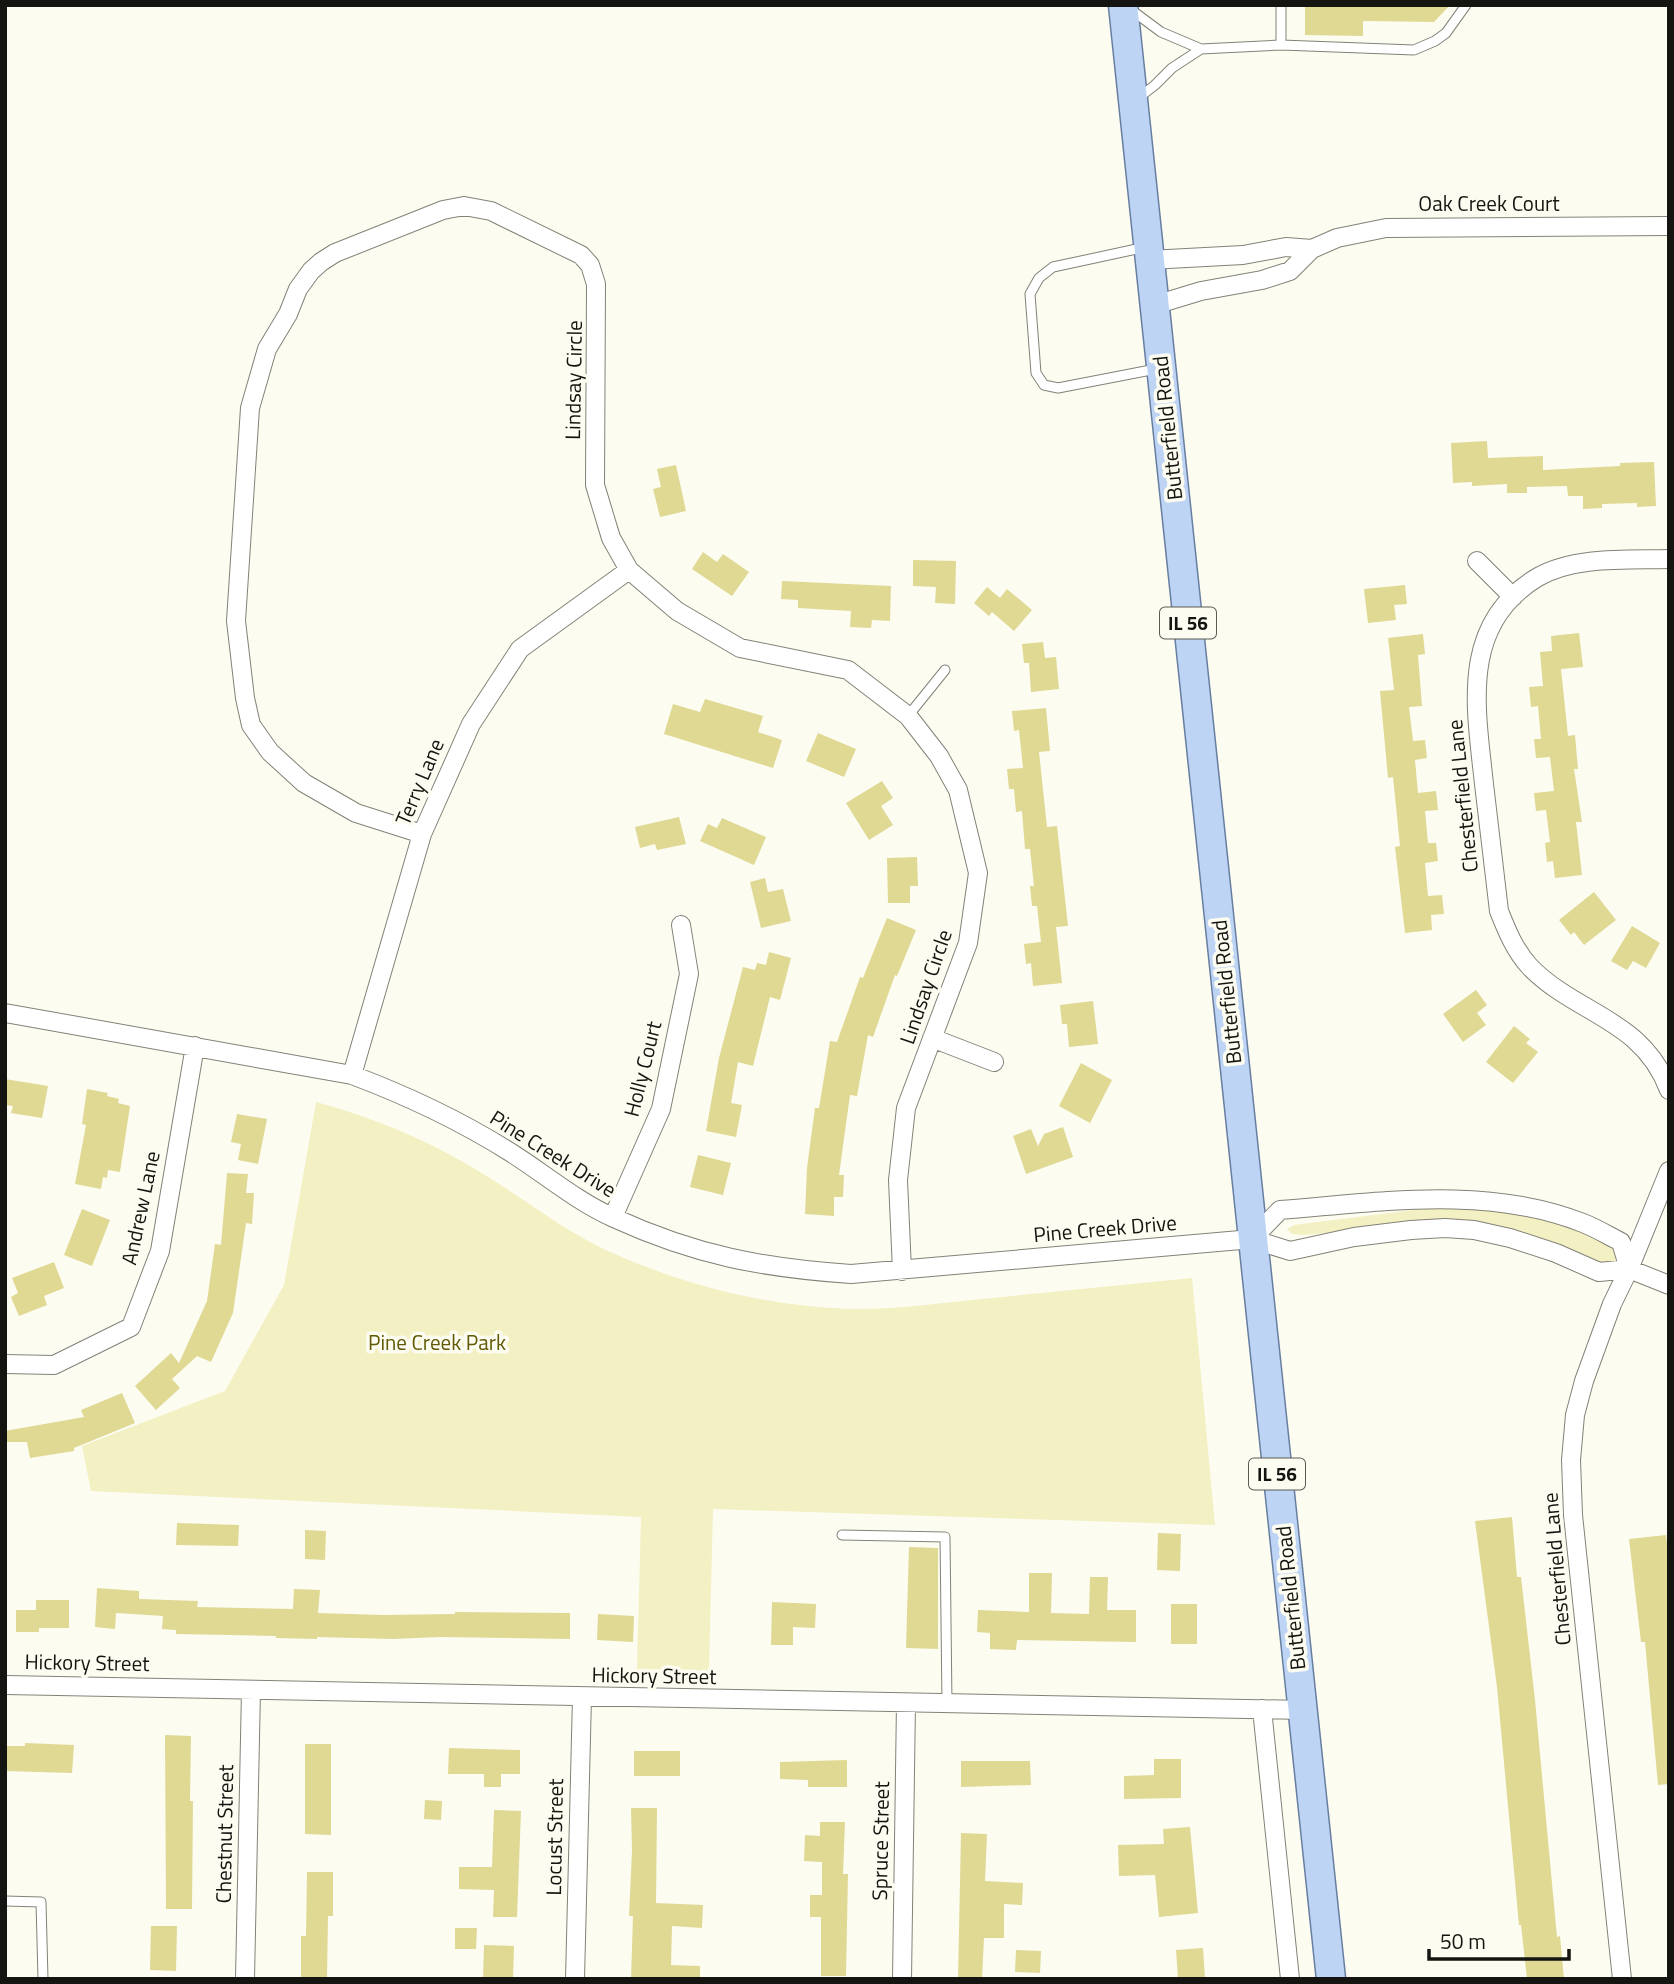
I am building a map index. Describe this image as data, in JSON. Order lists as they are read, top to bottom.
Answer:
{
  "streets": {
    "main road": ["Butterfield Road", "IL 56"],
    "street": [
      "Oak Creek Court",
      "Lindsay Circle",
      "Terry Lane",
      "Chesterfield Lane",
      "Holly Court",
      "Pine Creek Drive",
      "Andrew Lane",
      "Hickory Street",
      "Chestnut Street",
      "Locust Street",
      "Spruce Street"
    ]
  },
  "crossings": [
    ["Oak Creek Court", "Butterfield Road"],
    ["Lindsay Circle", "Terry Lane"],
    ["Lindsay Circle", "Pine Creek Drive"],
    ["Butterfield Road", "Pine Creek Drive"],
    ["Butterfield Road", "Hickory Street"],
    ["Terry Lane", "Pine Creek Drive"],
    ["Chesterfield Lane", "Pine Creek Drive"],
    ["Holly Court", "Pine Creek Drive"],
    ["Pine Creek Drive", "Andrew Lane"],
    ["Hickory Street", "Chestnut Street"],
    ["Hickory Street", "Locust Street"],
    ["Hickory Street", "Spruce Street"]
  ],
  "parks": ["Pine Creek Park"],
  "scale_bar": "50 m"
}
